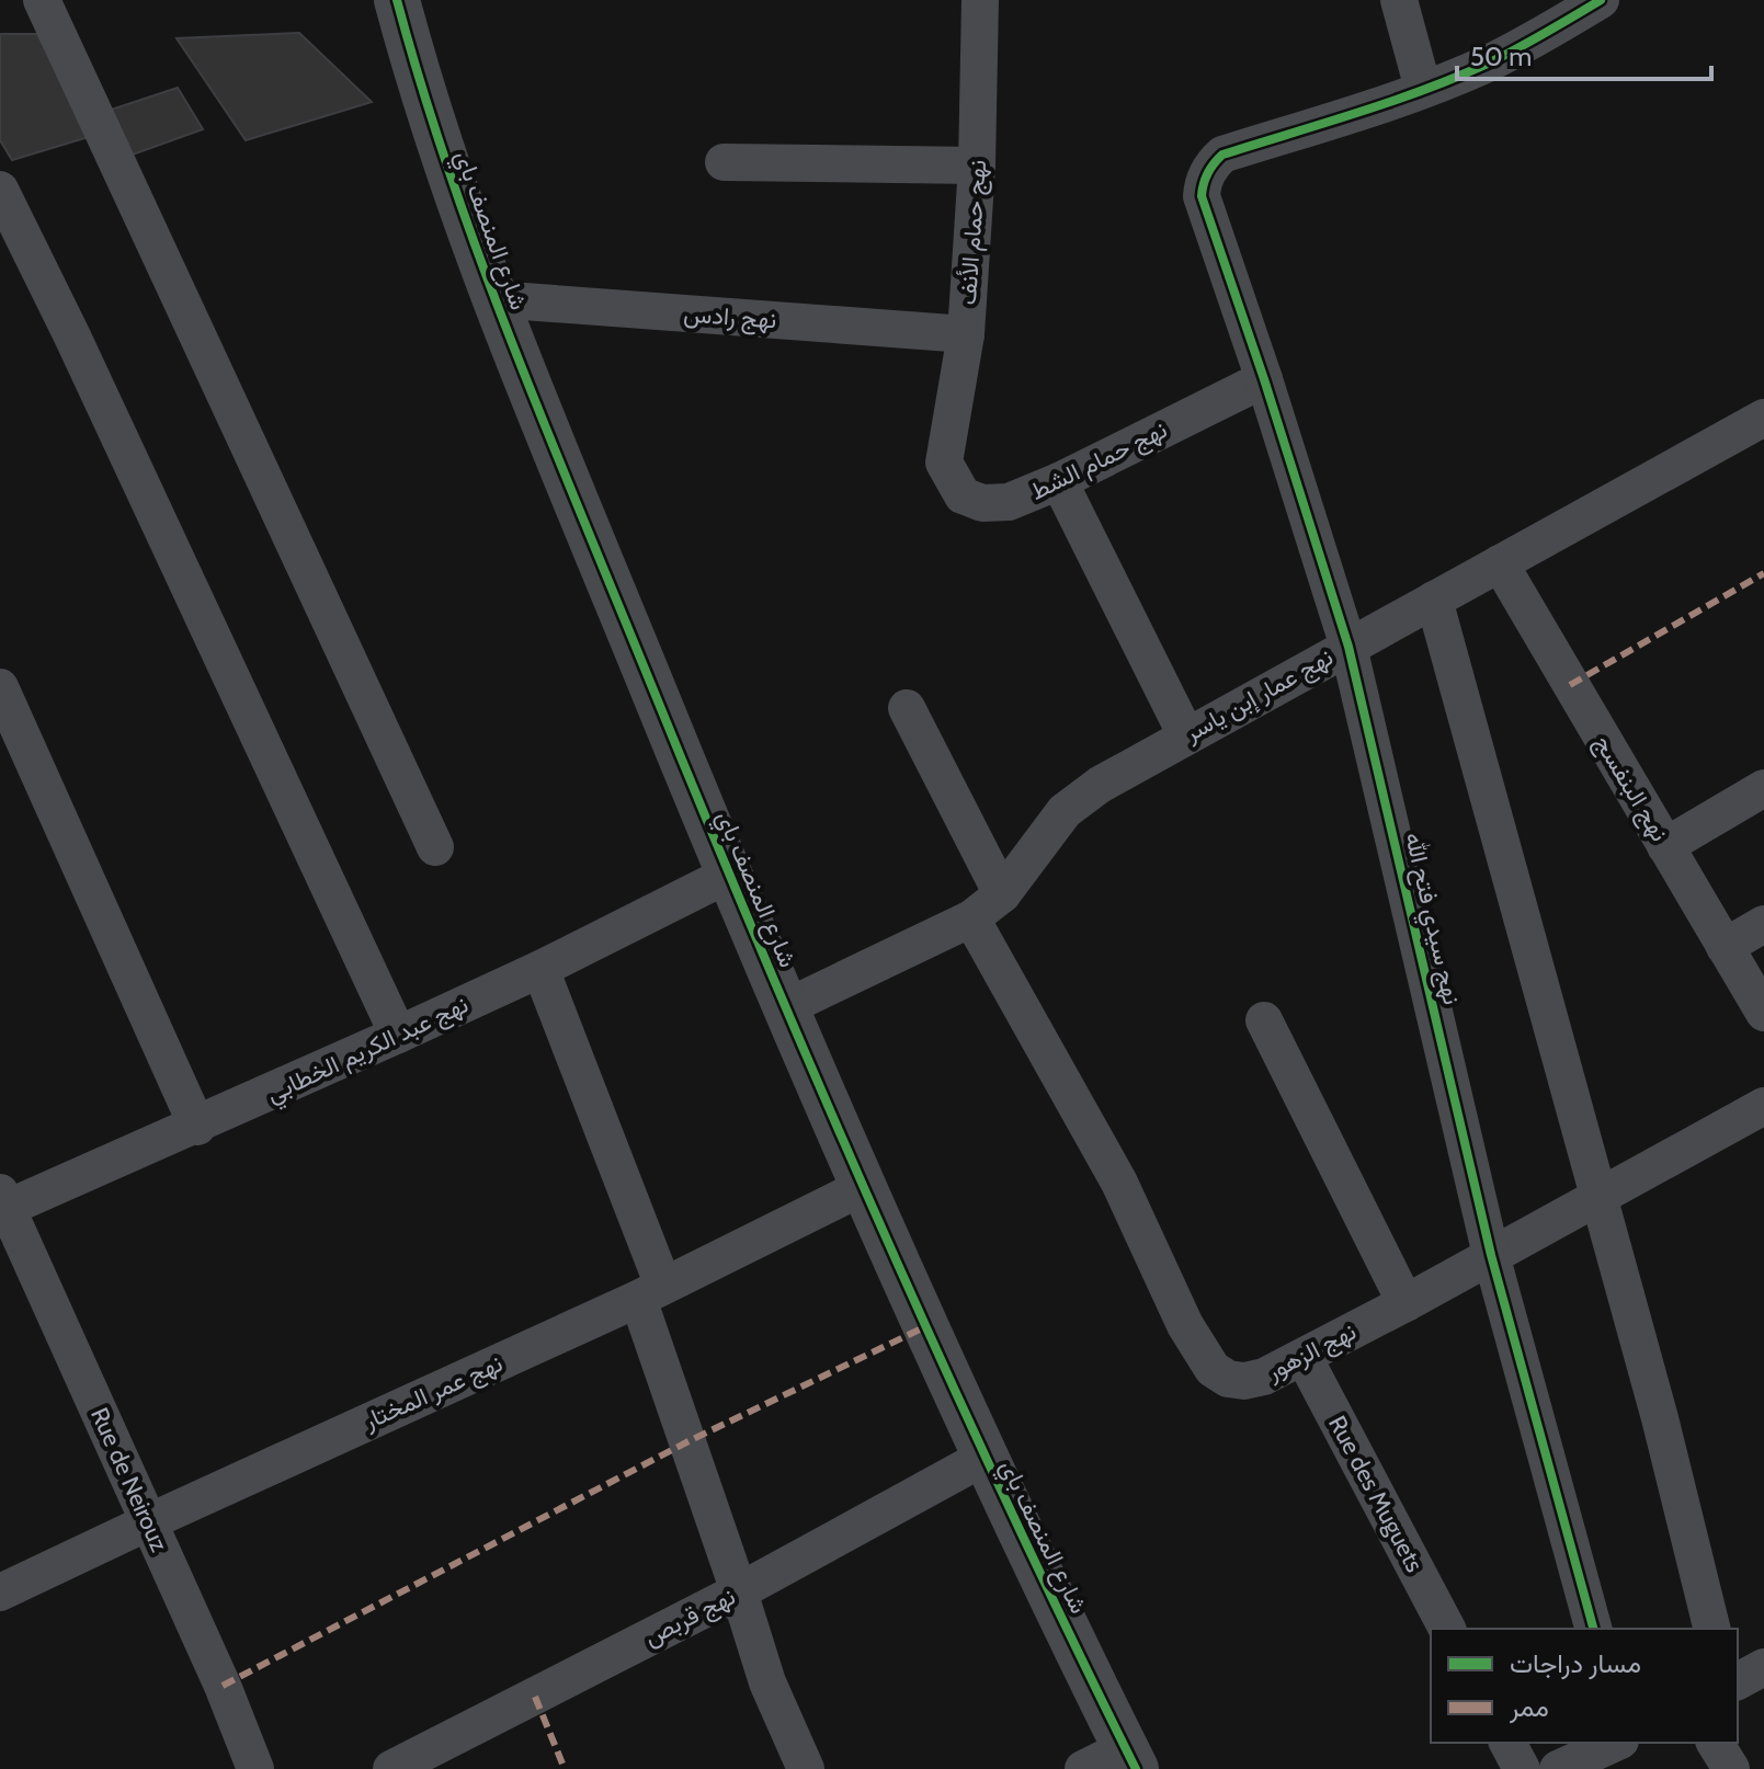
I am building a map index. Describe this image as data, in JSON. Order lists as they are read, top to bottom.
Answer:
{
  "streets": {
    "street": [
      "شارع المنصف باي",
      "نهج حمام الأنف",
      "نهج رادس",
      "نهج حمام الشط",
      "نهج عمار إبن ياسر",
      "نهج البنفسج",
      "نهج سيدي فتح الله",
      "نهج عبد الكريم الخطابي",
      "نهج الزهور",
      "نهج عمر المختار",
      "Rue de Neirouz",
      "Rue des Muguets",
      "نهج قربص"
    ]
  },
  "crossings": [
    ["شارع المنصف باي", "نهج رادس"],
    ["شارع المنصف باي", "نهج عمار إبن ياسر"],
    ["شارع المنصف باي", "نهج عبد الكريم الخطابي"],
    ["شارع المنصف باي", "نهج عمر المختار"],
    ["شارع المنصف باي", "نهج قربص"],
    ["نهج حمام الأنف", "نهج رادس"],
    ["نهج حمام الأنف", "نهج حمام الشط"],
    ["نهج حمام الشط", "نهج سيدي فتح الله"],
    ["نهج عمار إبن ياسر", "نهج البنفسج"],
    ["نهج عمار إبن ياسر", "نهج سيدي فتح الله"],
    ["نهج عمار إبن ياسر", "نهج الزهور"],
    ["نهج سيدي فتح الله", "نهج الزهور"],
    ["نهج عبد الكريم الخطابي", "Rue de Neirouz"],
    ["نهج الزهور", "Rue des Muguets"],
    ["نهج عمر المختار", "Rue de Neirouz"]
  ],
  "legend": ["مسار دراجات", "ممر"],
  "scale_bar": "50 m"
}
